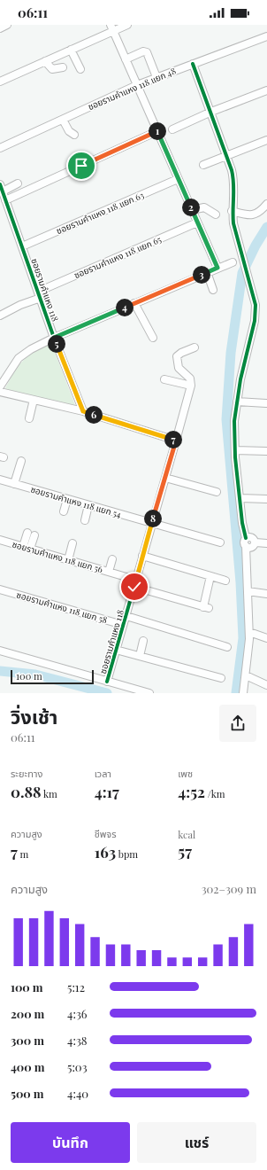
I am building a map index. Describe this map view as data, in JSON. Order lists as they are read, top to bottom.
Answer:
{
  "streets": {
    "street": [
      "ซอยรามคำแหง 118 แยก 48",
      "ซอยรามคำแหง 118 แยก 63",
      "ซอยรามคำแหง 118 แยก 65",
      "ซอยรามคำแหง 118",
      "ซอยรามคำแหง 118 แยก 54",
      "ซอยรามคำแหง 118 แยก 56",
      "ซอยรามคำแหง 118 แยก 58"
    ]
  },
  "crossings": [
    ["ซอยรามคำแหง 118 แยก 63", "ซอยรามคำแหง 118"],
    ["ซอยรามคำแหง 118 แยก 65", "ซอยรามคำแหง 118"],
    ["ซอยรามคำแหง 118", "ซอยรามคำแหง 118 แยก 54"],
    ["ซอยรามคำแหง 118", "ซอยรามคำแหง 118 แยก 56"],
    ["ซอยรามคำแหง 118", "ซอยรามคำแหง 118 แยก 58"]
  ],
  "scale_bar": "100 m",
  "page": {
    "status": "06:11",
    "pins": [
      "1",
      "2",
      "3",
      "4",
      "5",
      "6",
      "7",
      "8"
    ],
    "scale": "100 m",
    "heading": ["วิ่งเช้า", "06:11"],
    "stats": [
      ["ระยะทาง", "0.88 km"],
      ["เวลา", "4:17"],
      ["เพซ", "4:52 /km"],
      ["ความสูง", "7 m"],
      ["ชีพจร", "163 bpm"],
      ["kcal", "57"]
    ],
    "chart": ["ความสูง", "302–309 m"],
    "list": [
      {
        "name": "100 m",
        "note": "5:12"
      },
      {
        "name": "200 m",
        "note": "4:36"
      },
      {
        "name": "300 m",
        "note": "4:38"
      },
      {
        "name": "400 m",
        "note": "5:03"
      },
      {
        "name": "500 m",
        "note": "4:40"
      }
    ],
    "buttons": ["บันทึก", "แชร์"]
  }
}
